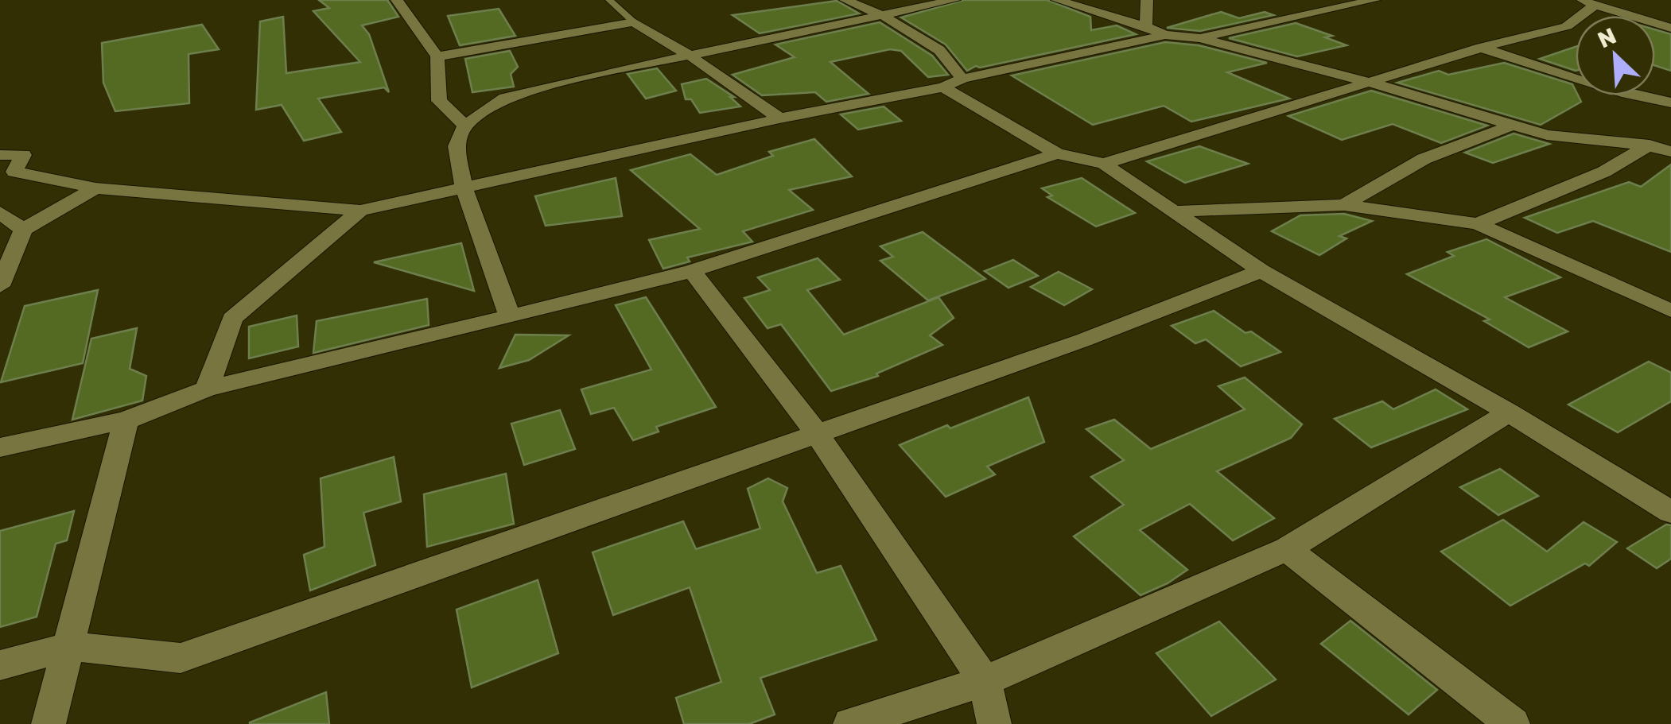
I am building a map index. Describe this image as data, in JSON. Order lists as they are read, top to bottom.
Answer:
{
  "north": "top left"
}
